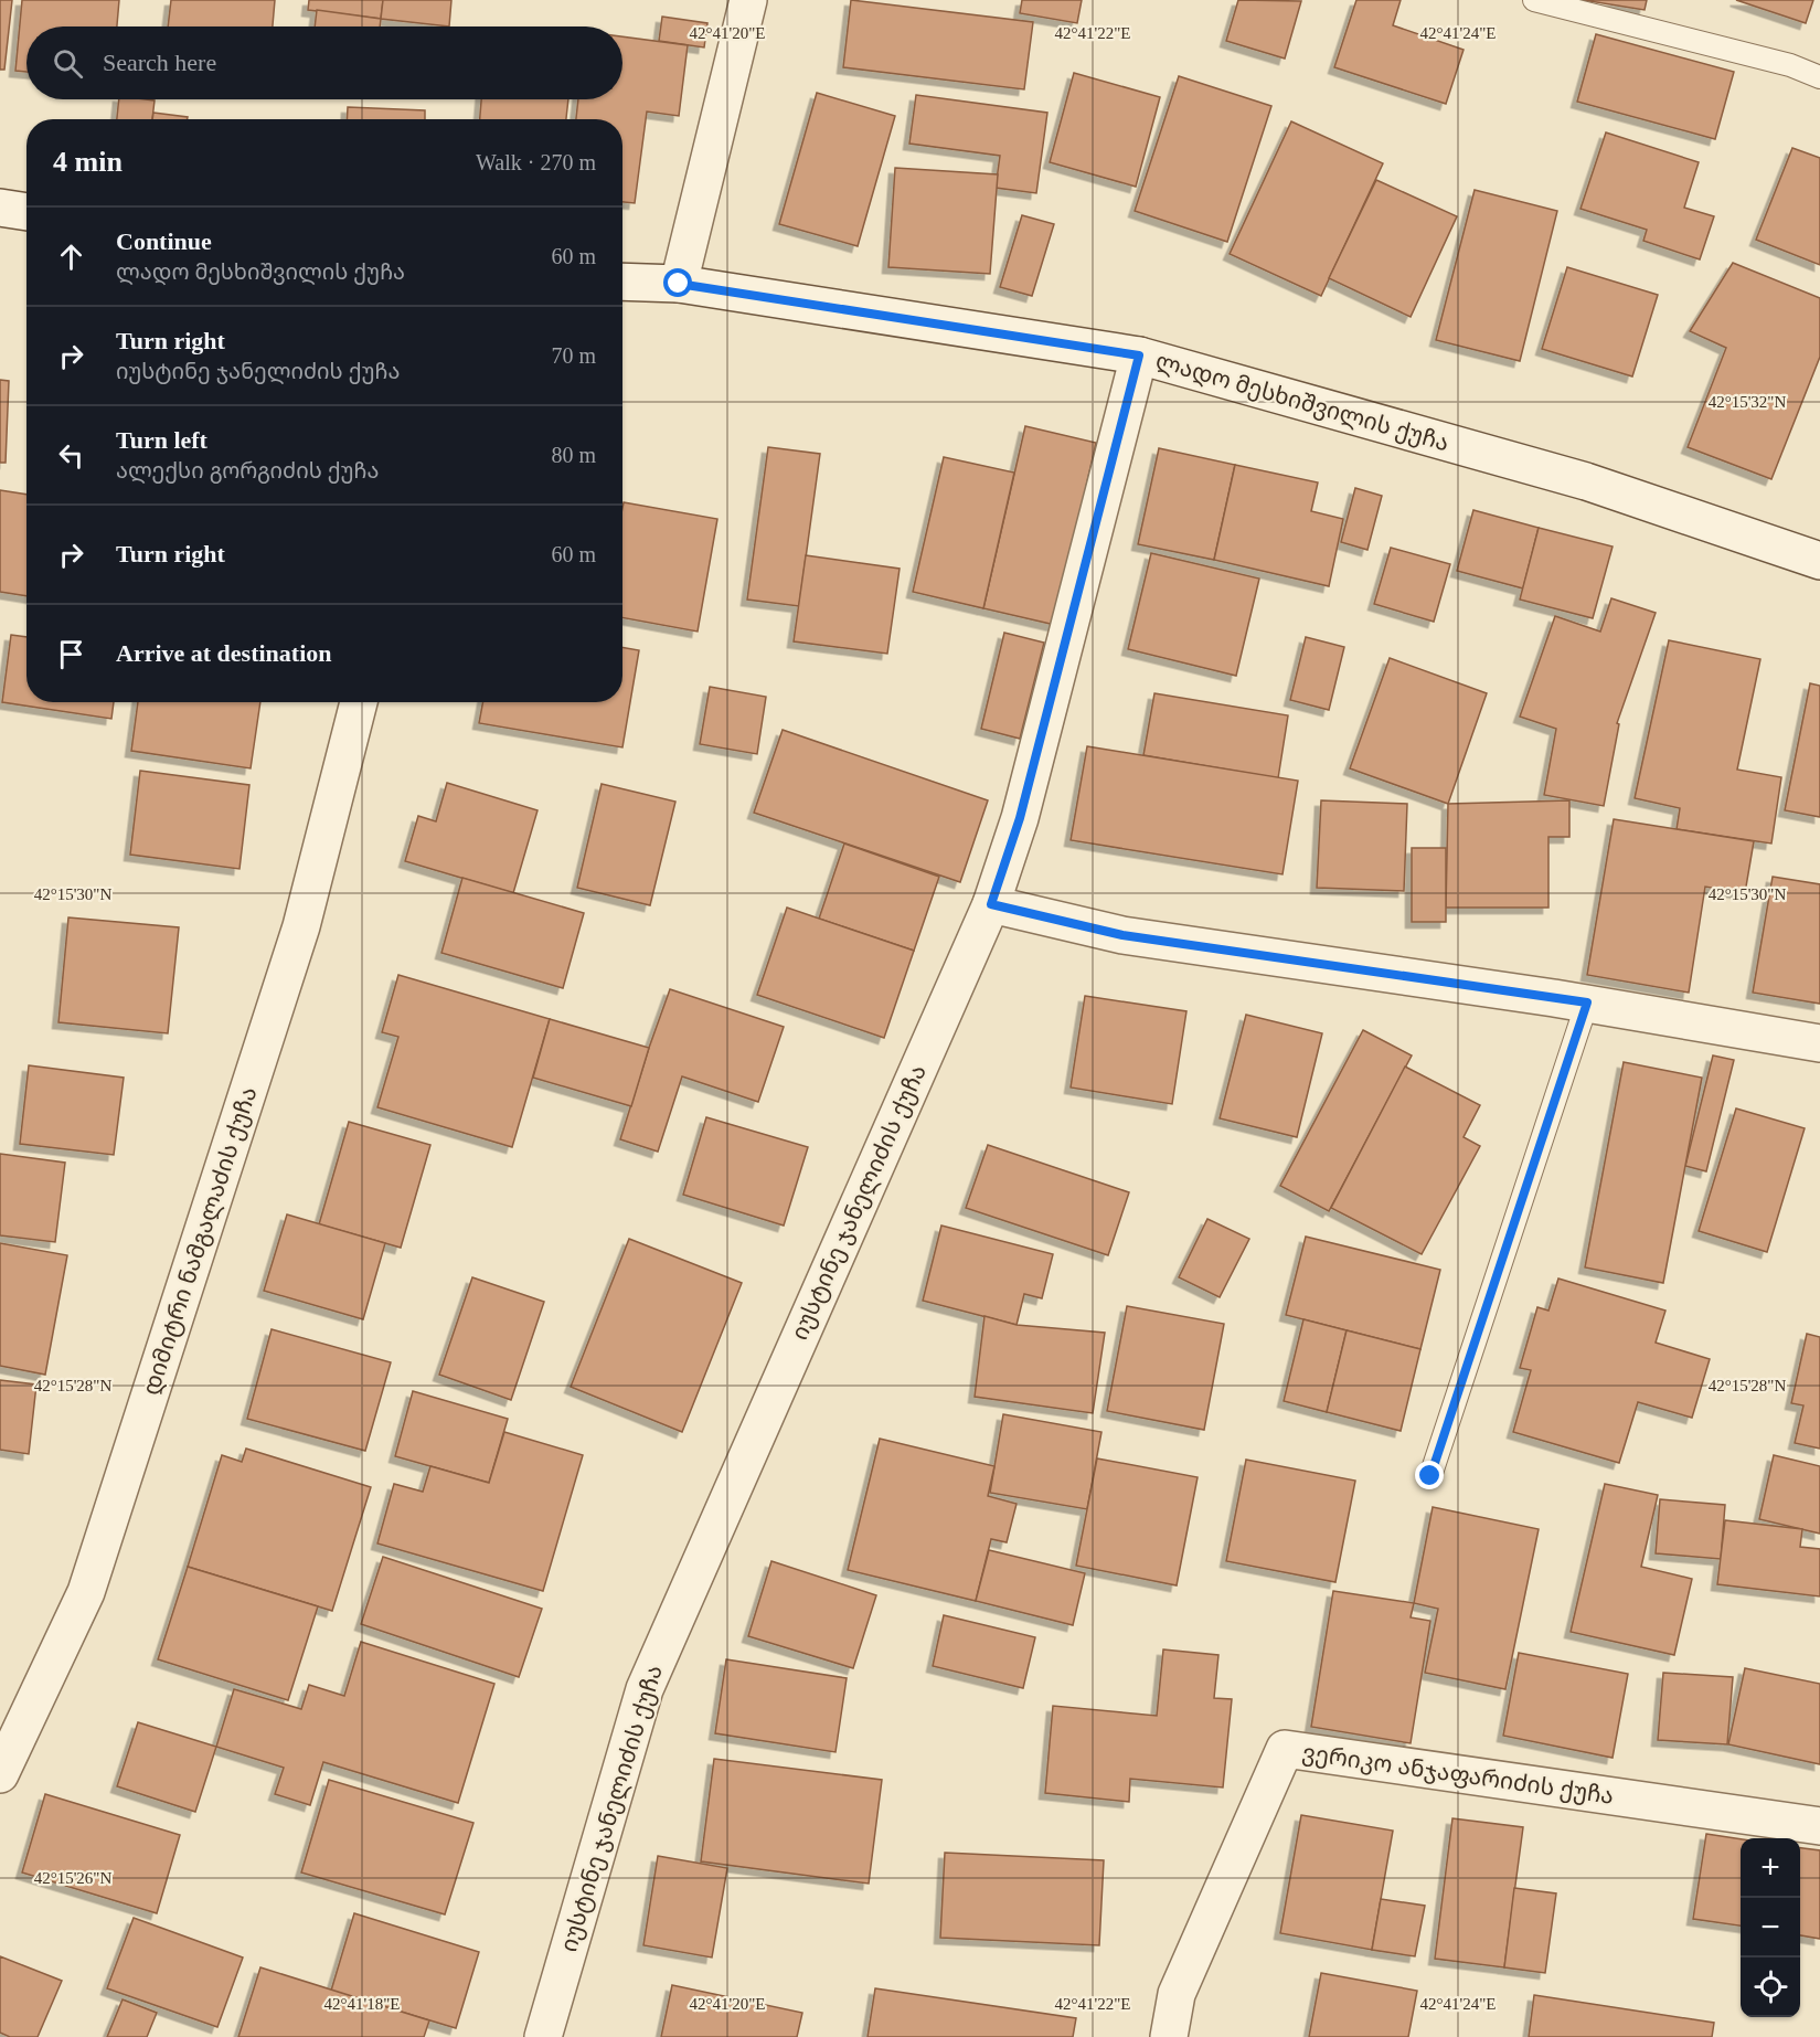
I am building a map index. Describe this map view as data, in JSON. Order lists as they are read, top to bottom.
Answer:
{
  "streets": {
    "street": [
      "ლადო მესხიშვილის ქუჩა",
      "იუსტინე ჯანელიძის ქუჩა",
      "დიმიტრი ნამგალაძის ქუჩა",
      "ვერიკო ანჯაფარიძის ქუჩა"
    ]
  },
  "crossings": [
    ["ლადო მესხიშვილის ქუჩა", "იუსტინე ჯანელიძის ქუჩა"]
  ],
  "page": {
    "search": "Search here",
    "heading": ["4 min", "Walk · 270 m"],
    "list": [
      ["Continue", "ლადო მესხიშვილის ქუჩა", "60 m"],
      ["Turn right", "იუსტინე ჯანელიძის ქუჩა", "70 m"],
      ["Turn left", "ალექსი გორგიძის ქუჩა", "80 m"],
      ["Turn right", "60 m"],
      "Arrive at destination"
    ],
    "map_buttons": ["+", "−"]
  },
  "coordinates": [
    "42°41'20\"E",
    "42°41'22\"E",
    "42°41'24\"E",
    "42°15'32\"N",
    "42°15'30\"N",
    "42°15'28\"N",
    "42°15'26\"N",
    "42°41'18\"E"
  ]
}
